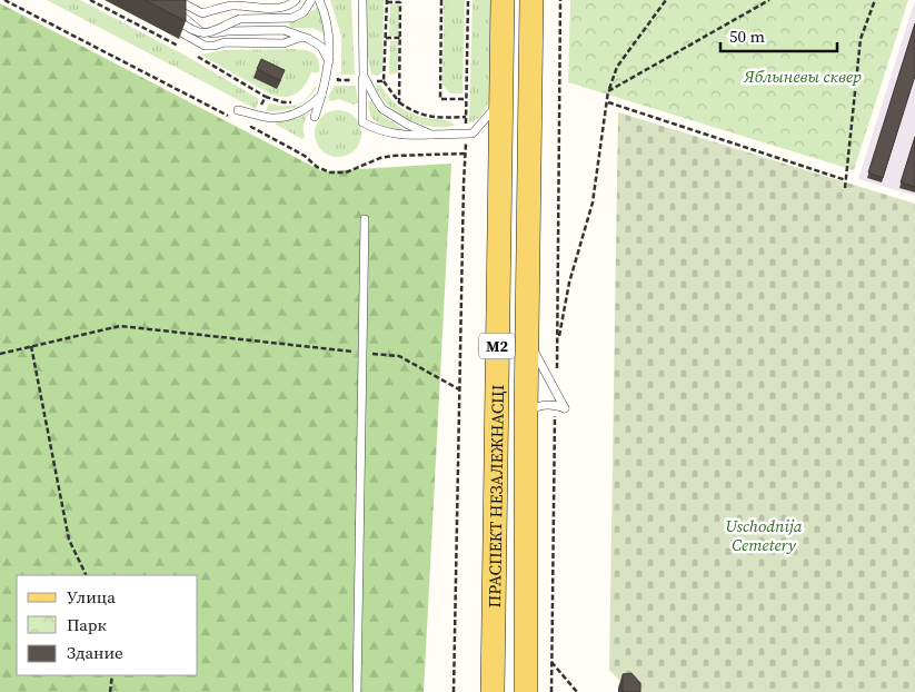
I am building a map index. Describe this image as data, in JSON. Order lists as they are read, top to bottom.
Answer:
{
  "streets": {
    "main road": ["М2", "ПРАСПЕКТ НЕЗАЛЕЖНАСЦІ"]
  },
  "parks": ["Яблыневы сквер", "Uschodnija Cemetery"],
  "legend": ["Улица", "Парк", "Здание"],
  "scale_bar": "50 m"
}
